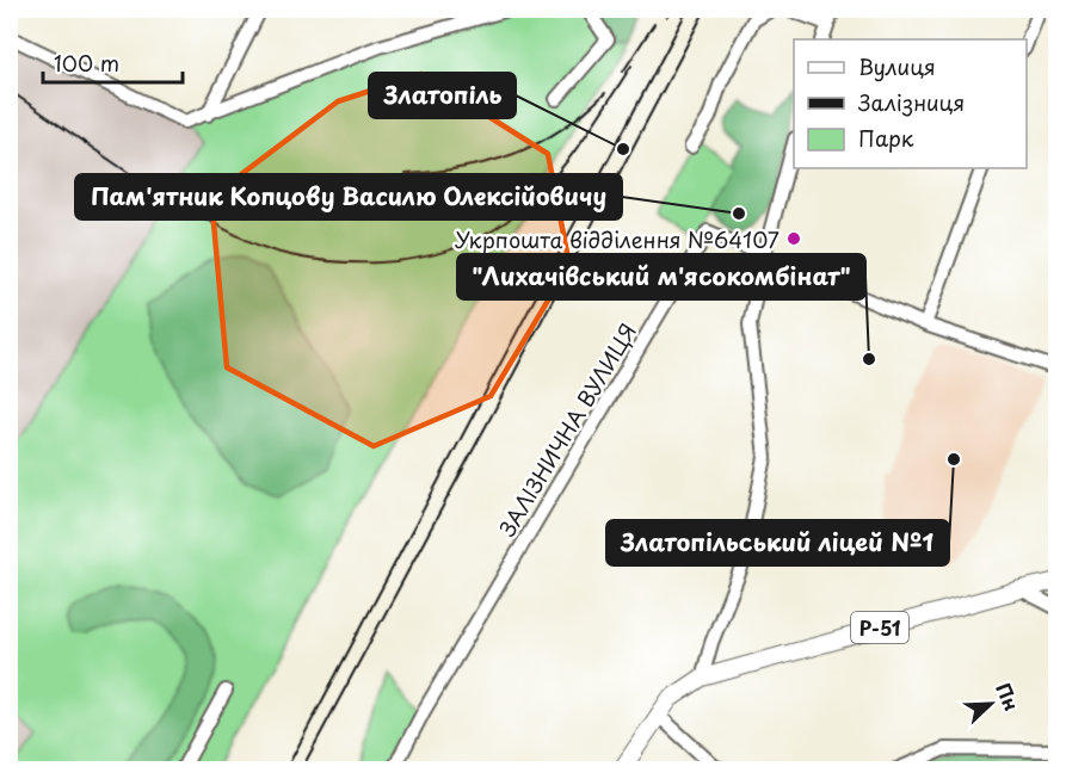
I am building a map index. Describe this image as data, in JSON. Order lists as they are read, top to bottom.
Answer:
{
  "streets": {
    "main road": ["Р-51"],
    "street": ["ЗАЛІЗНИЧНА ВУЛИЦЯ"]
  },
  "places": [
    "Златопіль",
    "Пам'ятник Копцову Василю Олексійовичу",
    "Укрпошта відділення №64107",
    "\"Лихачівський м'ясокомбінат\"",
    "Златопільський ліцей №1"
  ],
  "legend": ["Вулиця", "Залізниця", "Парк"],
  "scale_bar": "100 m",
  "north": "top right"
}
